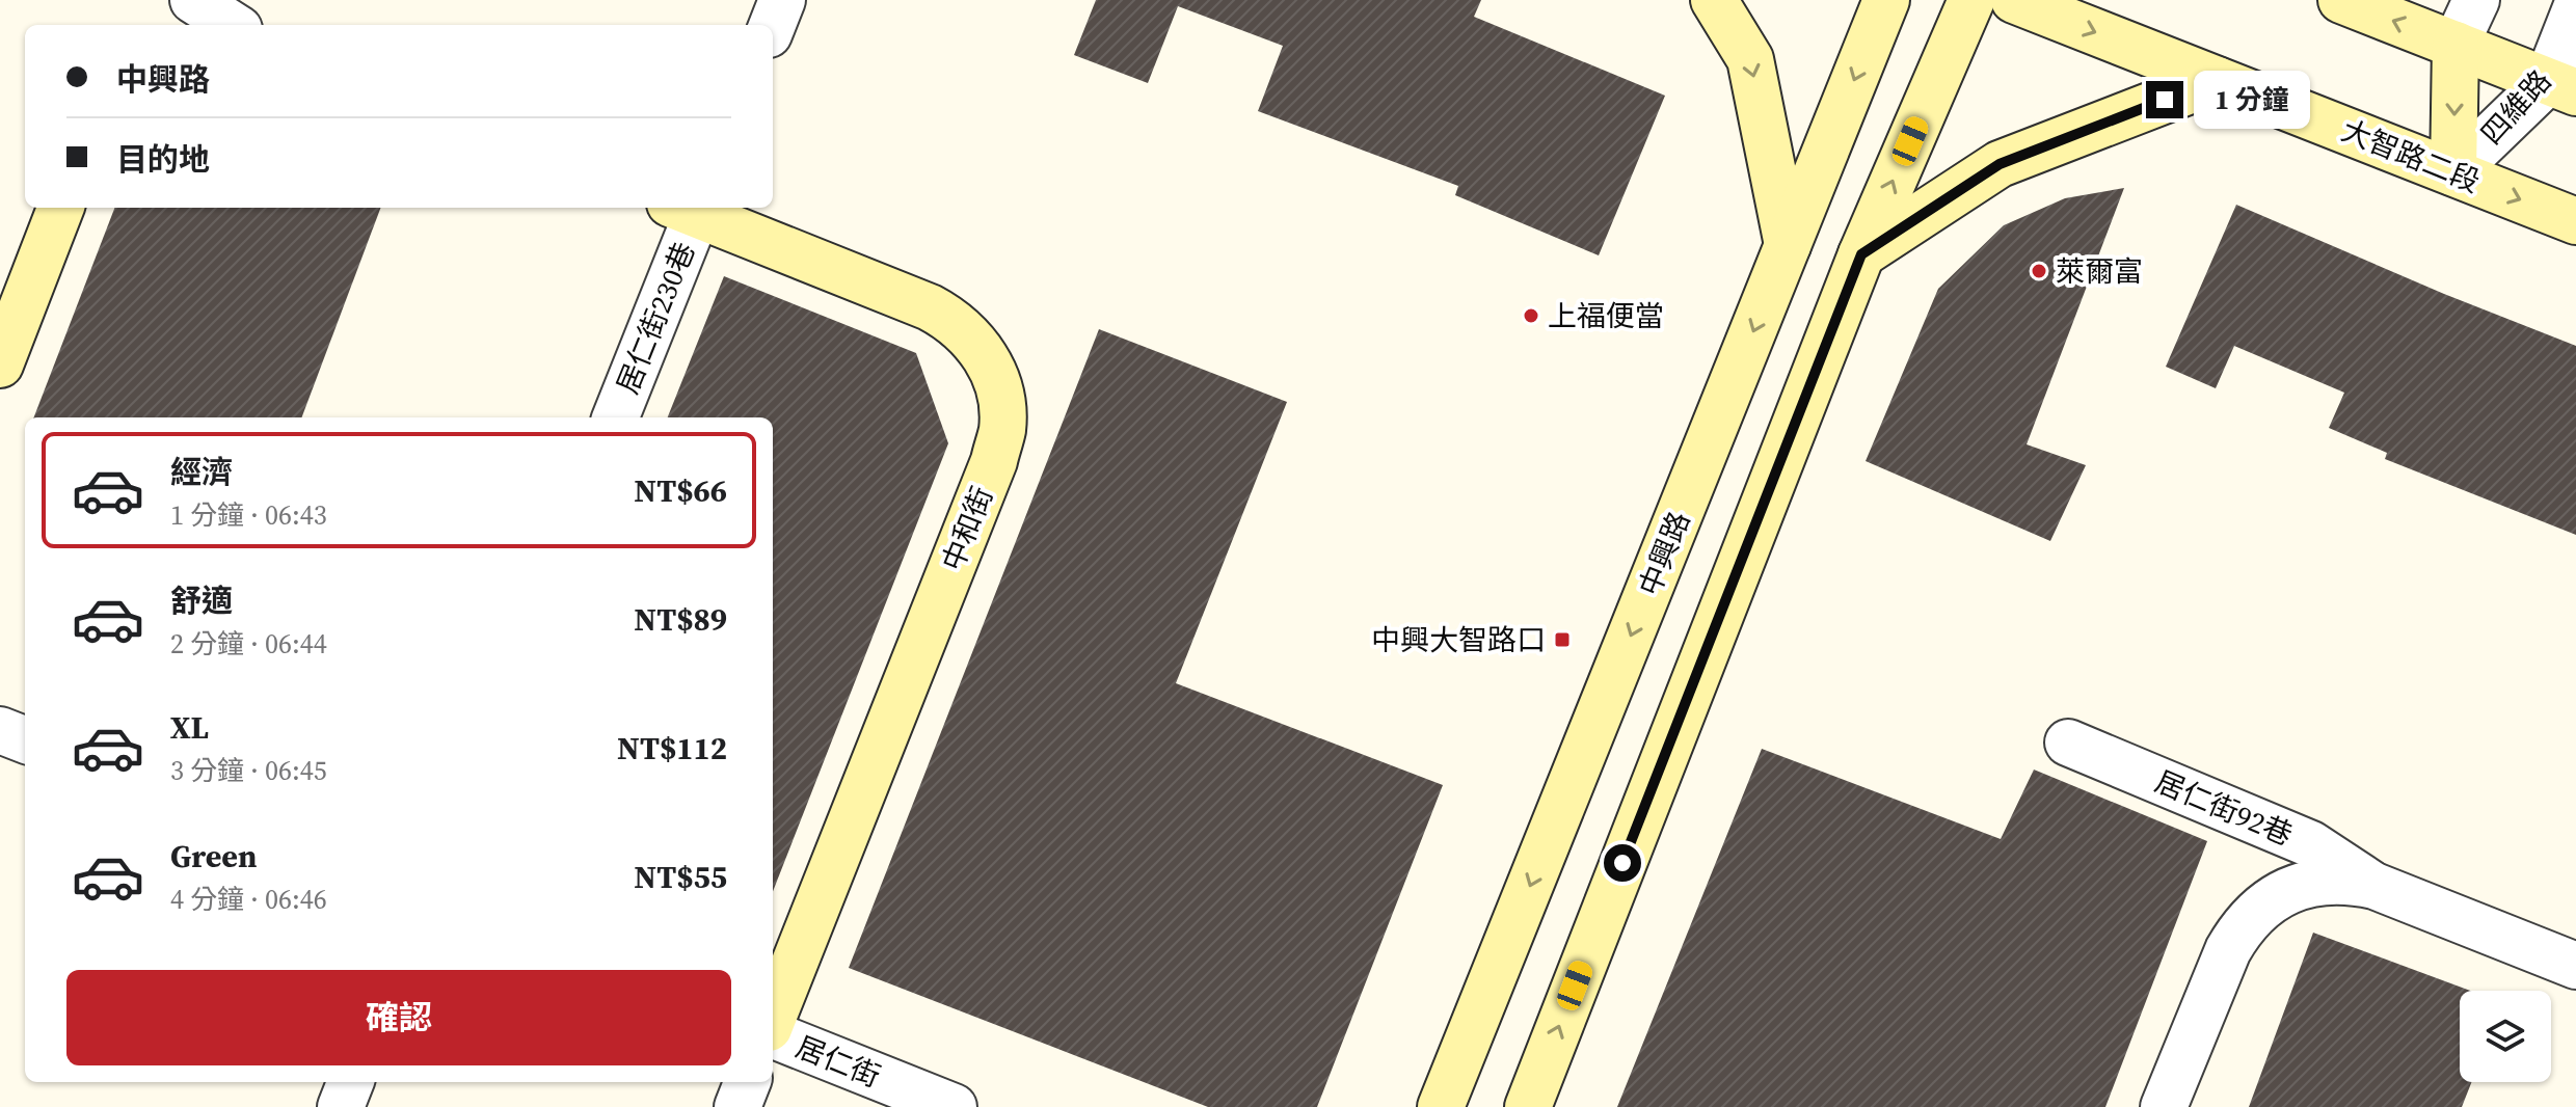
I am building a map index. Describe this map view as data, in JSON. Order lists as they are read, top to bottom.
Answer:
{
  "streets": {
    "street": [
      "四維路",
      "大智路二段",
      "居仁街230巷",
      "中和街",
      "中興路",
      "居仁街92巷",
      "居仁街"
    ]
  },
  "crossings": [
    ["四維路", "大智路二段"]
  ],
  "one_way": ["大智路二段"],
  "places": {
    "other": ["萊爾富", "上福便當"],
    "transit": ["中興大智路口"]
  },
  "page": {
    "banner": ["中興路", "目的地"],
    "bubble": "1 分鐘",
    "list": [
      {
        "name": "經濟",
        "note": "1 分鐘 · 06:43",
        "value": "NT$66"
      },
      {
        "name": "舒適",
        "note": "2 分鐘 · 06:44",
        "value": "NT$89"
      },
      {
        "name": "XL",
        "note": "3 分鐘 · 06:45",
        "value": "NT$112"
      },
      {
        "name": "Green",
        "note": "4 分鐘 · 06:46",
        "value": "NT$55"
      }
    ],
    "buttons": "確認"
  }
}
